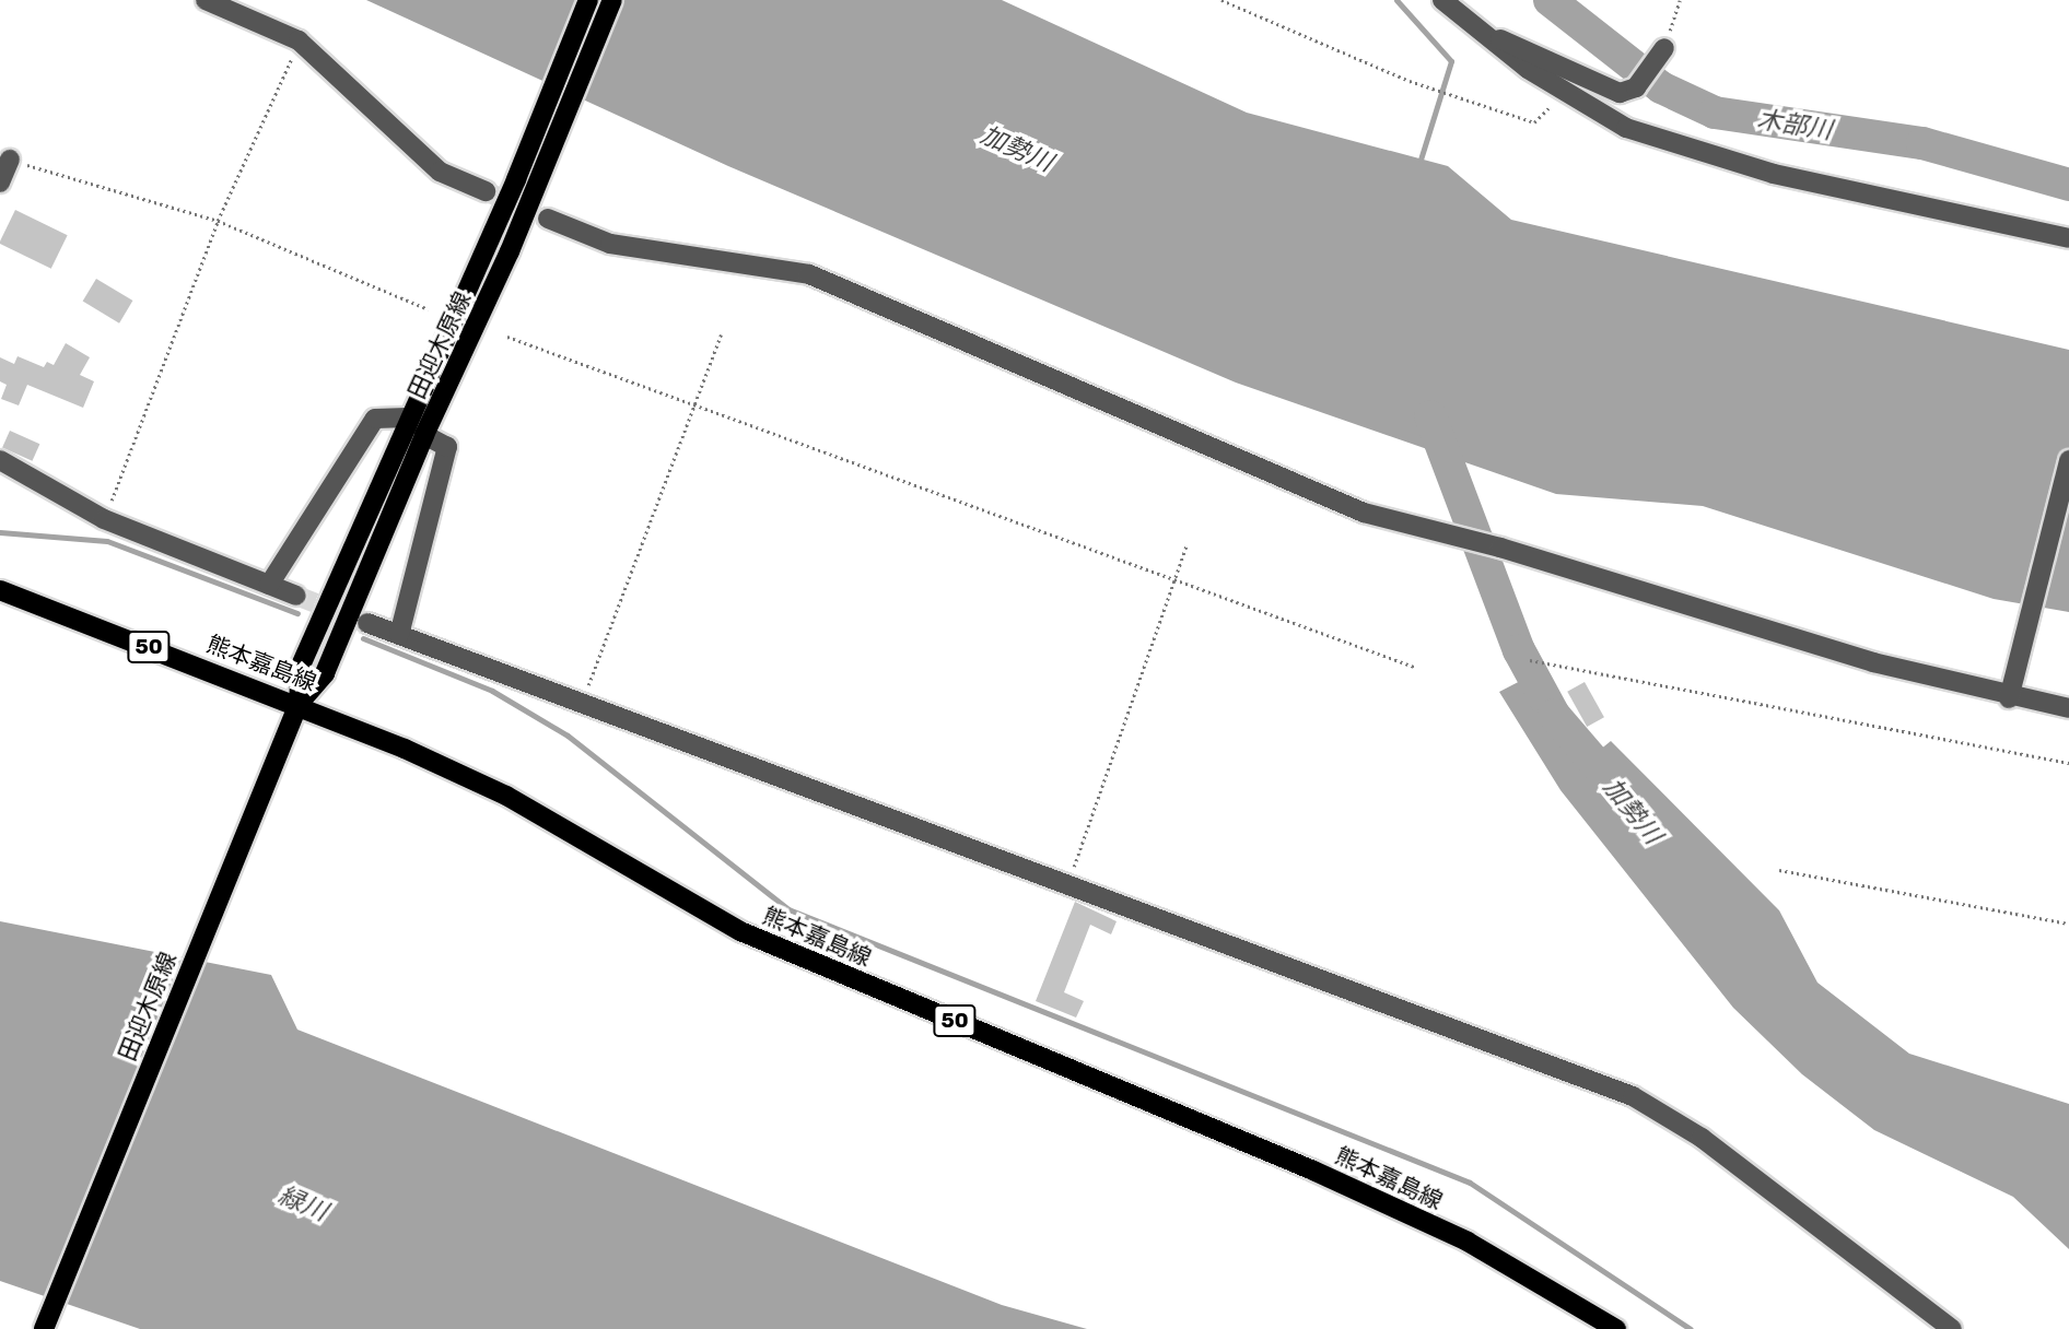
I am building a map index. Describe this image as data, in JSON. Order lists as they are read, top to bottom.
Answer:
{
  "streets": {
    "main road": ["田迎木原線", "50", "熊本嘉島線"]
  },
  "crossings": [
    ["田迎木原線", "熊本嘉島線"]
  ],
  "water": ["木部川", "加勢川", "緑川"]
}
